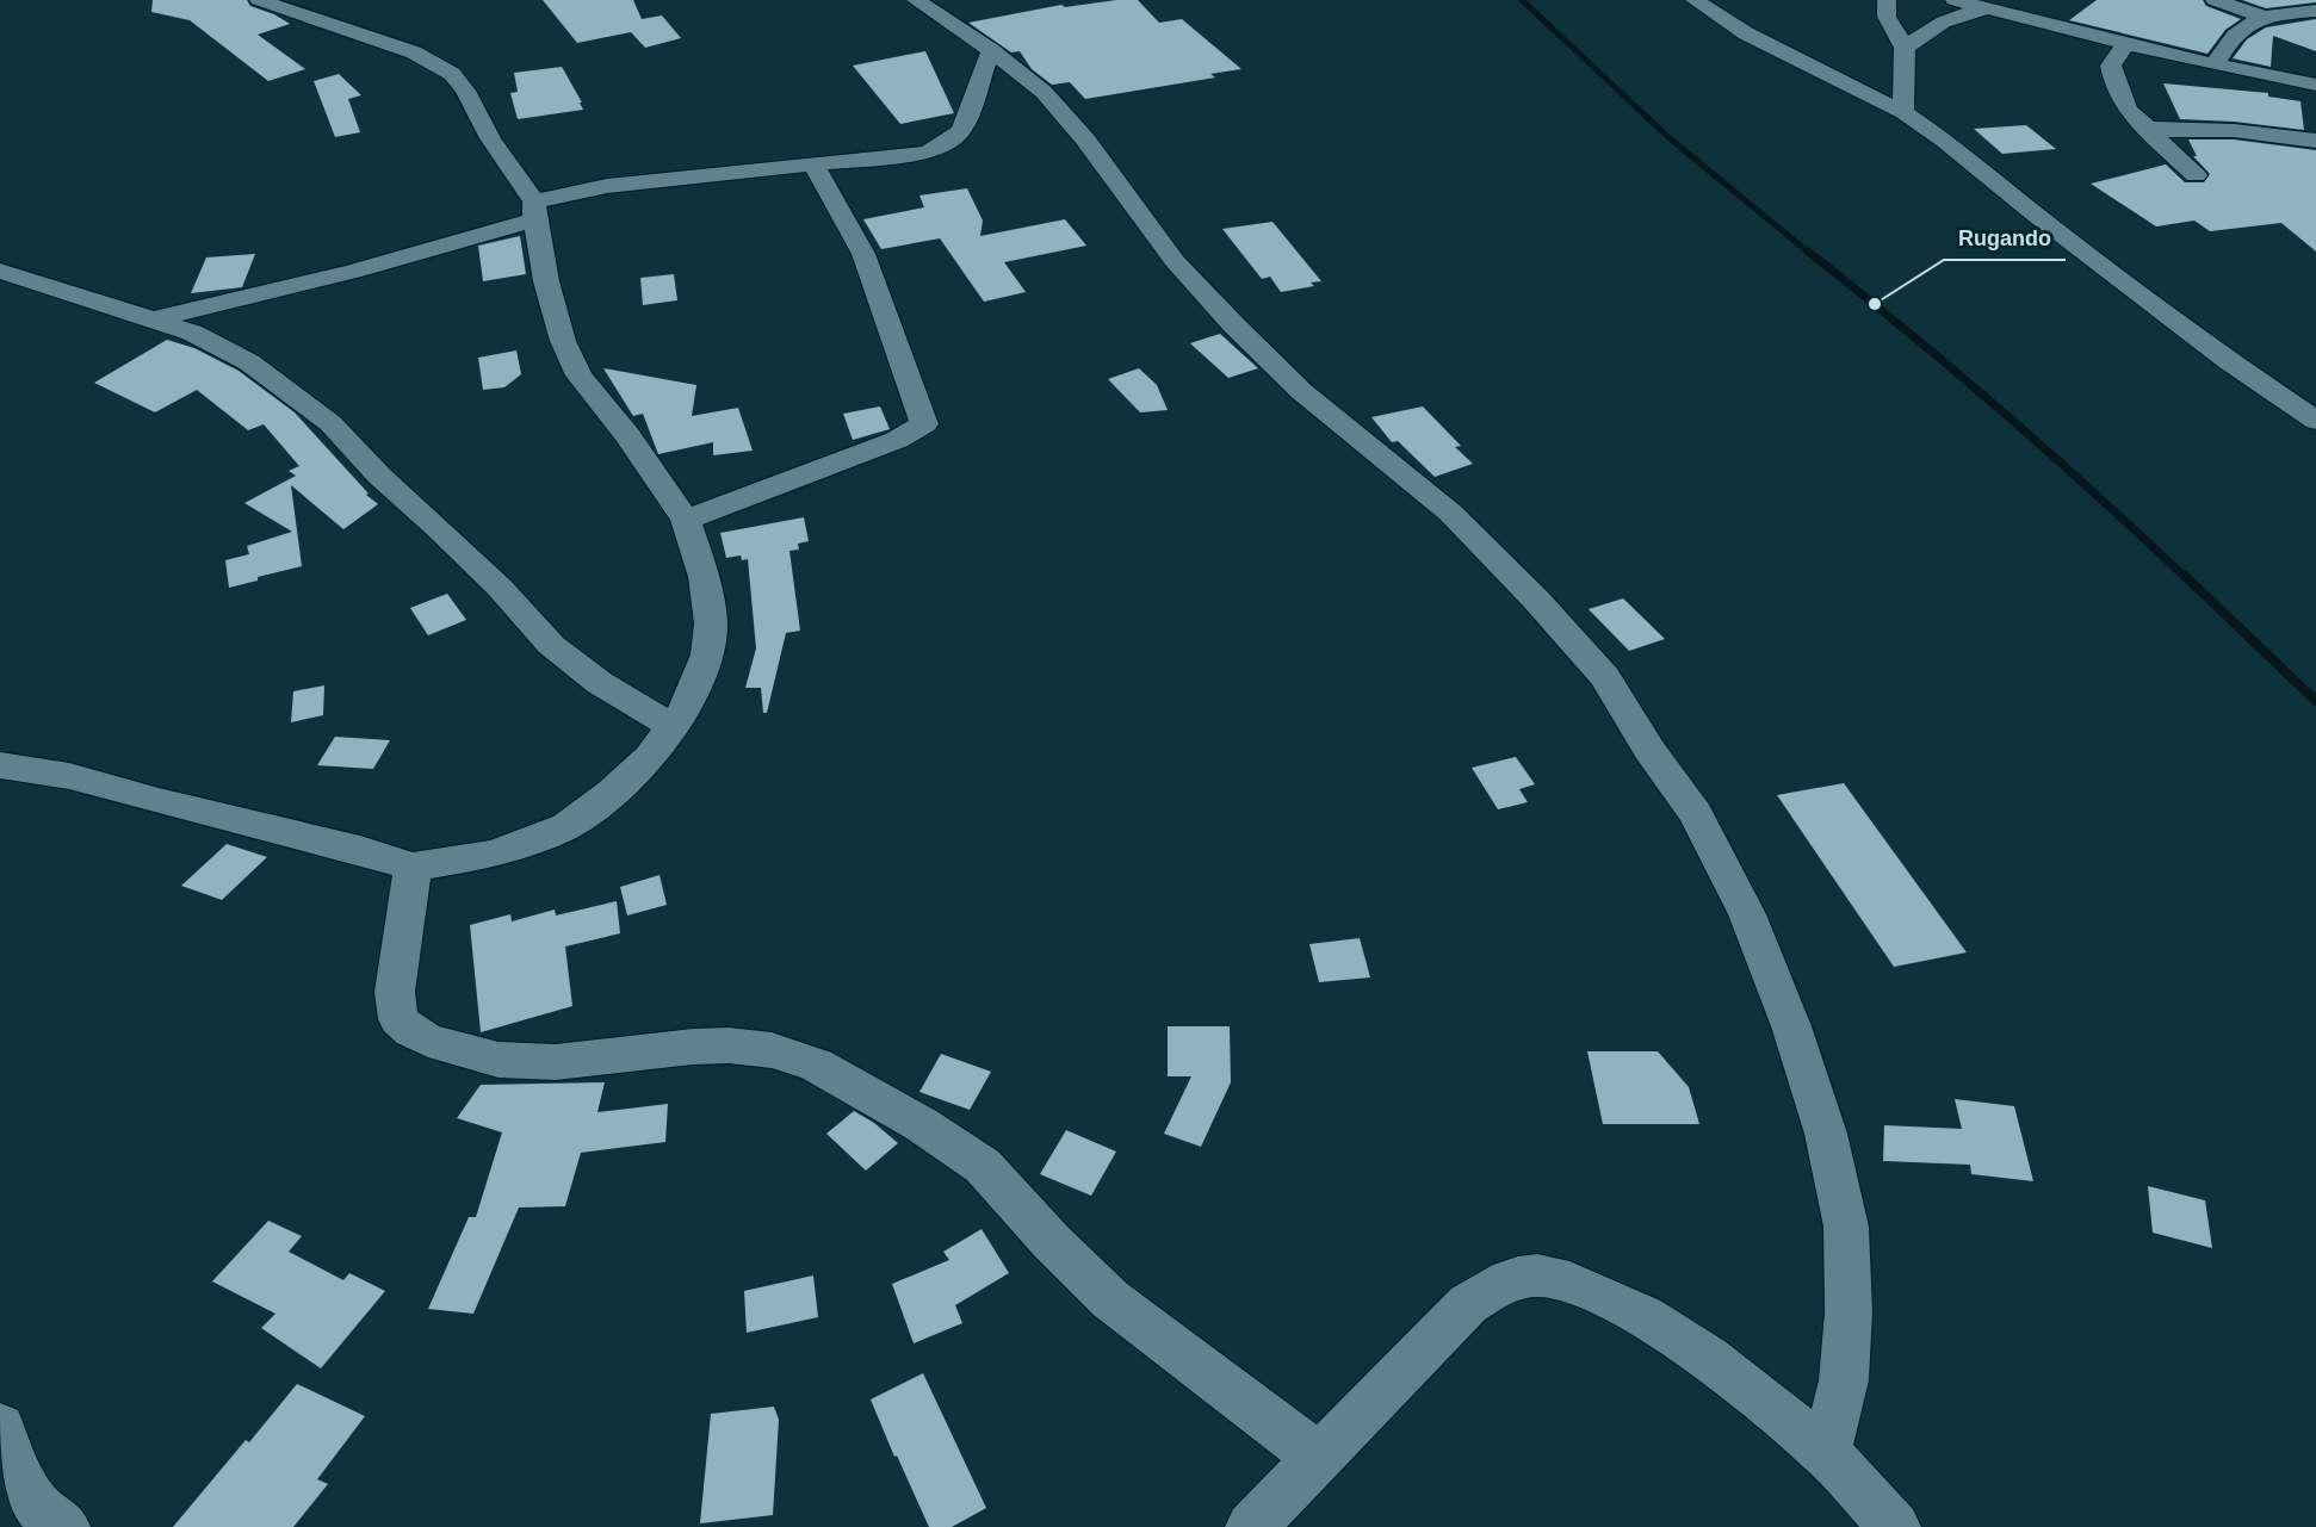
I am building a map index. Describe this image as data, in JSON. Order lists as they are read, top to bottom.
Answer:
{
  "places": ["Rugando"]
}
